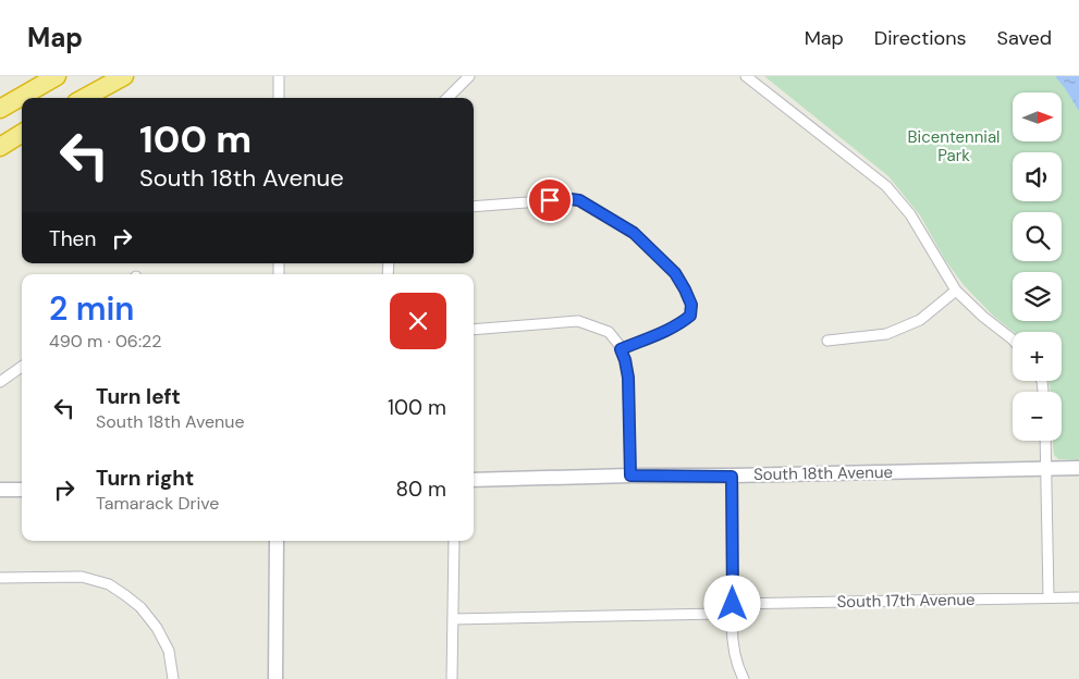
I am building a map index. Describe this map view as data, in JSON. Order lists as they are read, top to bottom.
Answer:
{
  "streets": {
    "street": ["South 18th Avenue", "South 17th Avenue"]
  },
  "parks": ["Bicentennial Park"],
  "north": "right",
  "page": {
    "header": "Map",
    "nav": ["Map", "Directions", "Saved"],
    "map_buttons": ["+", "−"],
    "turn": ["100 m", "South 18th Avenue"],
    "then": "Then",
    "heading": ["2 min", "490 m · 06:22"],
    "list": [
      {
        "name": "Turn left",
        "note": "South 18th Avenue",
        "value": "100 m"
      },
      {
        "name": "Turn right",
        "note": "Tamarack Drive",
        "value": "80 m"
      }
    ]
  }
}
